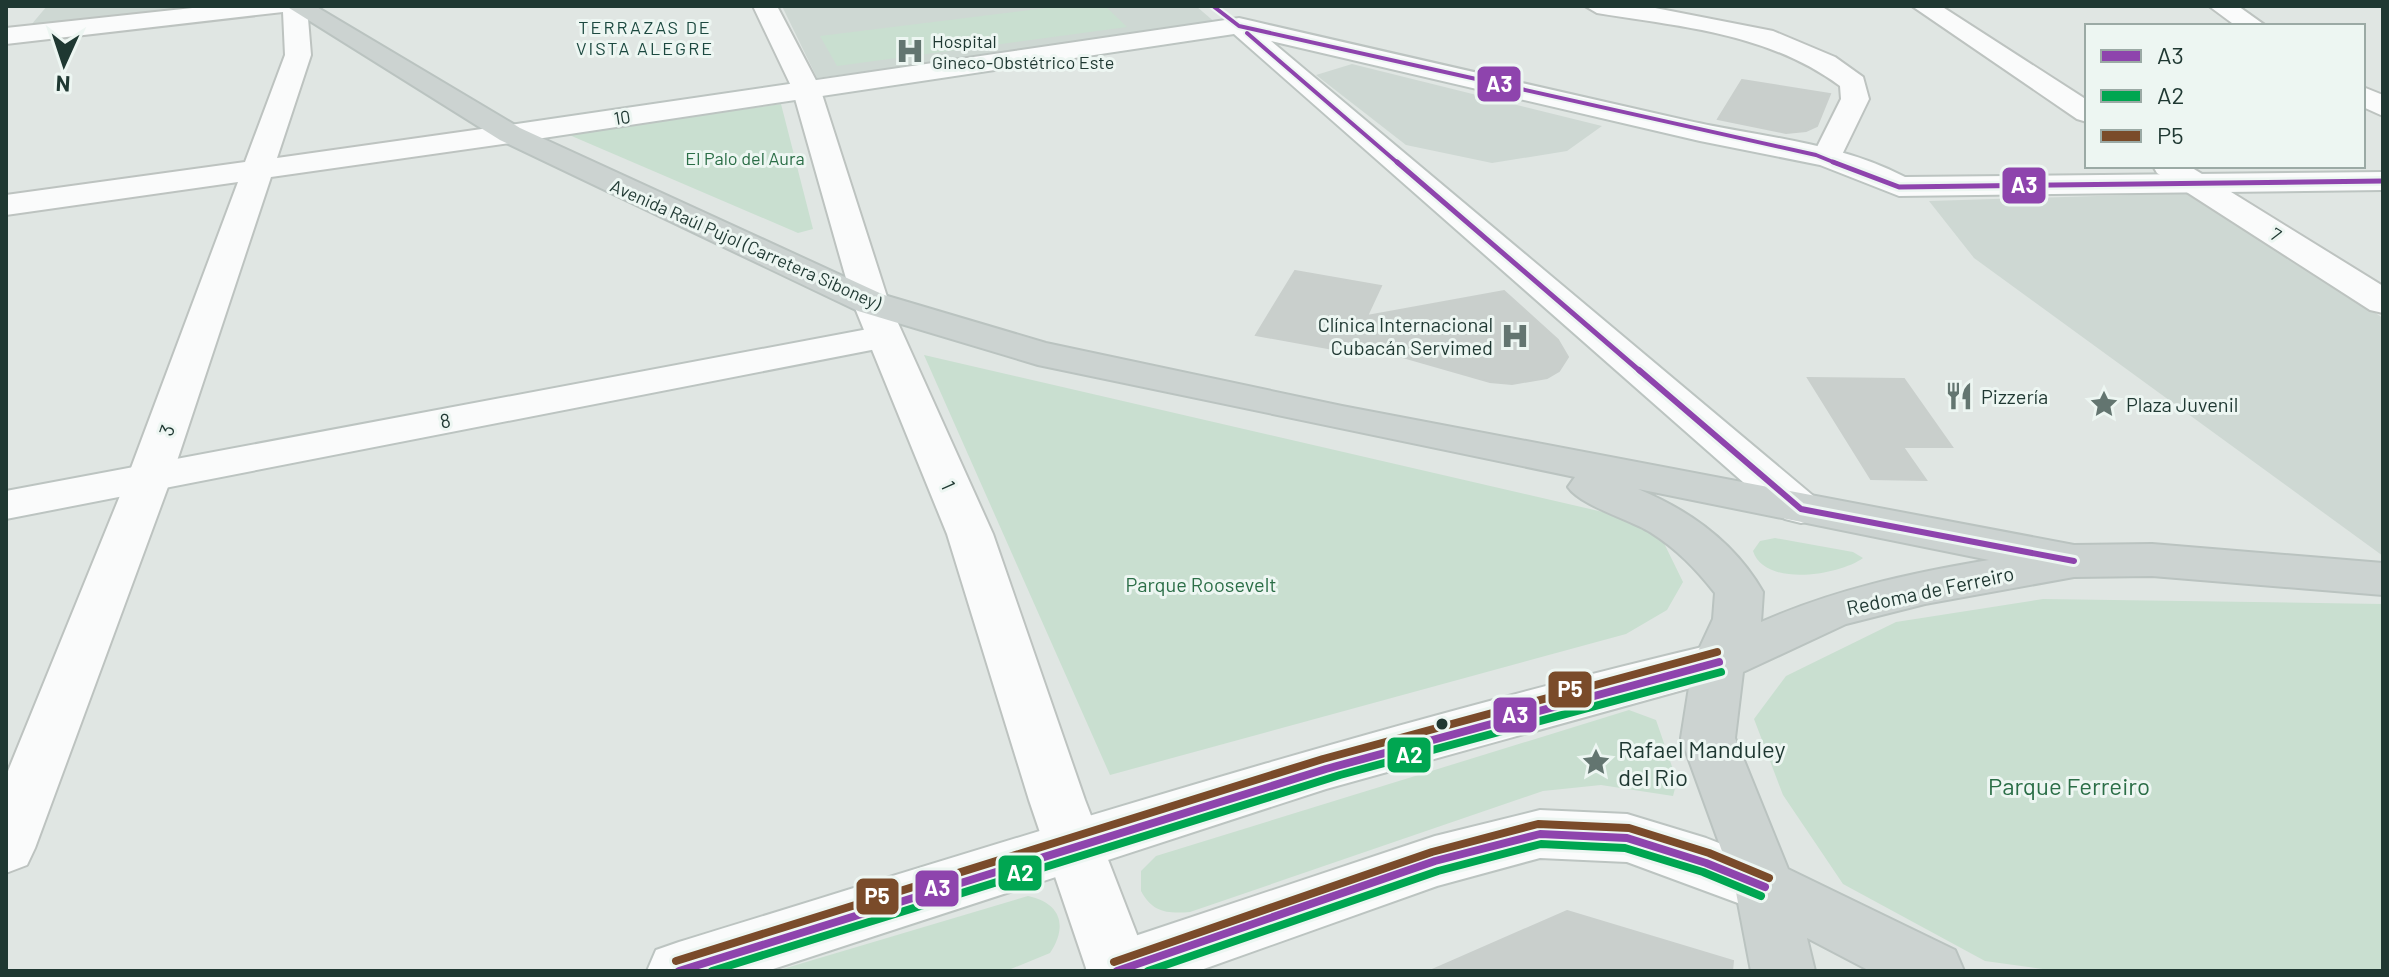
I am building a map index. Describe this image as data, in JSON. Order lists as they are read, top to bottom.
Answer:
{
  "streets": {
    "main road": ["Avenida Raúl Pujol (Carretera Siboney)", "Redoma de Ferreiro"],
    "street": [
      "10",
      "7",
      "8",
      "3",
      "1"
    ]
  },
  "crossings": [
    ["10", "Avenida Raúl Pujol (Carretera Siboney)"],
    ["10", "3"],
    ["10", "1"],
    ["Avenida Raúl Pujol (Carretera Siboney)", "8"],
    ["Avenida Raúl Pujol (Carretera Siboney)", "3"],
    ["Avenida Raúl Pujol (Carretera Siboney)", "1"],
    ["Avenida Raúl Pujol (Carretera Siboney)", "Redoma de Ferreiro"],
    ["8", "3"],
    ["8", "1"]
  ],
  "districts": ["TERRAZAS DE VISTA ALEGRE"],
  "parks": ["El Palo del Aura", "Parque Roosevelt", "Parque Ferreiro"],
  "places": {
    "hospital": ["Hospital Gineco-Obstétrico Este", "Clínica Internacional Cubacán Servimed"],
    "restaurant": ["Pizzería"],
    "place": ["Plaza Juvenil", "Rafael Manduley del Rio"]
  },
  "lines": ["transit line A3", "transit line P5", "transit line A2"],
  "legend": ["A3", "A2", "P5"],
  "north": "bottom"
}
